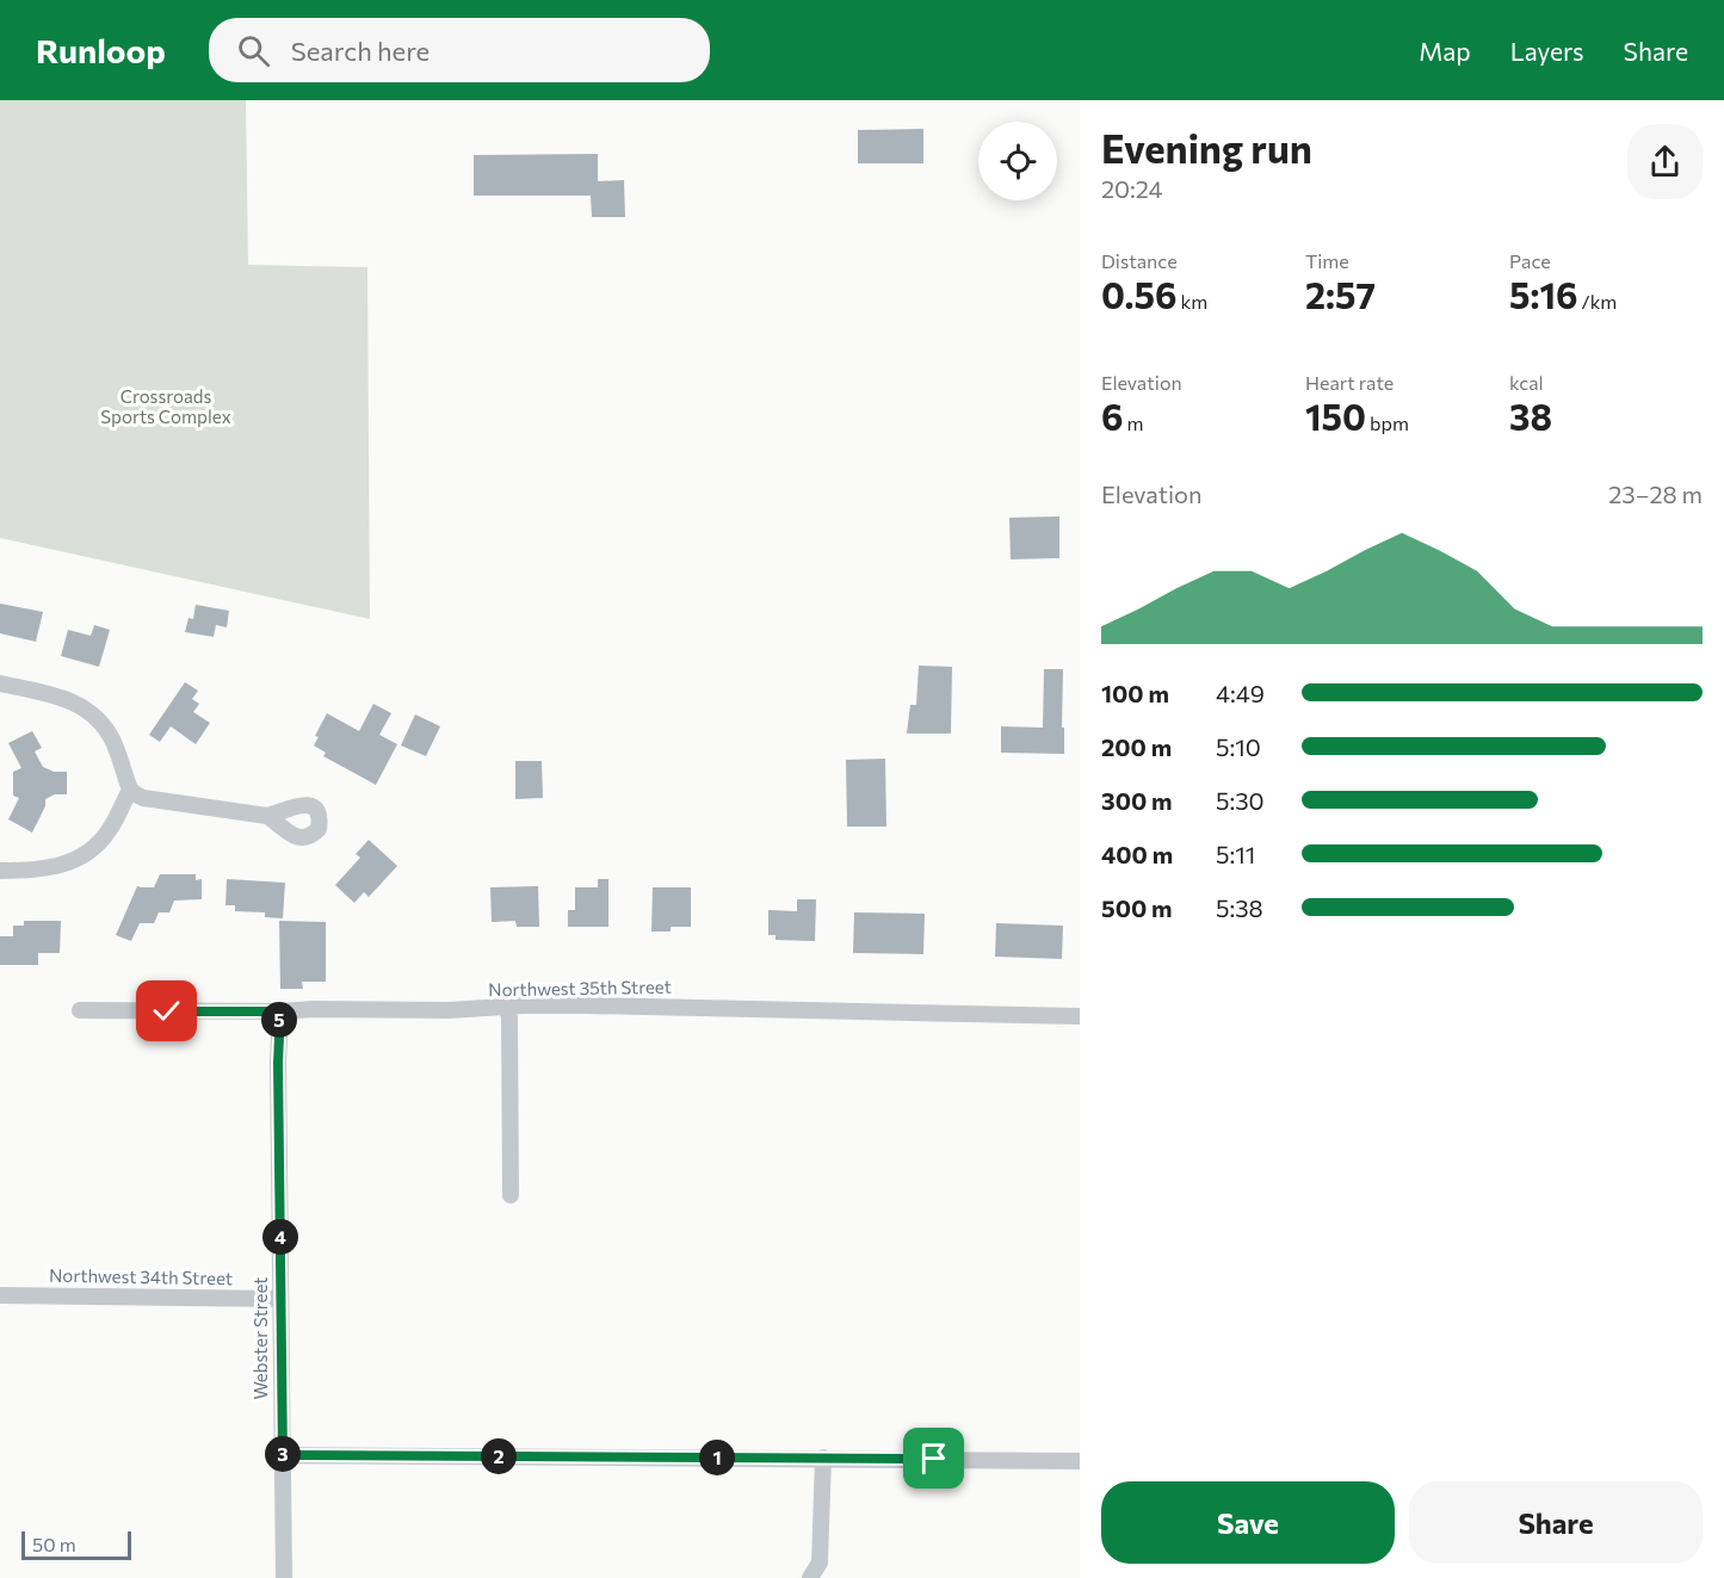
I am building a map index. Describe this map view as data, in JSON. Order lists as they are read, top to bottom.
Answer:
{
  "streets": {
    "street": ["Northwest 35th Street", "Northwest 34th Street", "Webster Street"]
  },
  "crossings": [
    ["Northwest 35th Street", "Webster Street"],
    ["Northwest 34th Street", "Webster Street"]
  ],
  "parks": ["Crossroads Sports Complex"],
  "scale_bar": "50 m",
  "page": {
    "header": "Runloop",
    "search": "Search here",
    "nav": ["Map", "Layers", "Share"],
    "heading": ["Evening run", "20:24"],
    "stats": [
      ["Distance", "0.56 km"],
      ["Time", "2:57"],
      ["Pace", "5:16 /km"],
      ["Elevation", "6 m"],
      ["Heart rate", "150 bpm"],
      ["kcal", "38"]
    ],
    "chart": ["Elevation", "23–28 m"],
    "list": [
      {
        "name": "100 m",
        "note": "4:49"
      },
      {
        "name": "200 m",
        "note": "5:10"
      },
      {
        "name": "300 m",
        "note": "5:30"
      },
      {
        "name": "400 m",
        "note": "5:11"
      },
      {
        "name": "500 m",
        "note": "5:38"
      }
    ],
    "pins": [
      "5",
      "4",
      "3",
      "2",
      "1"
    ],
    "buttons": ["Save", "Share"],
    "scale": "50 m"
  }
}
